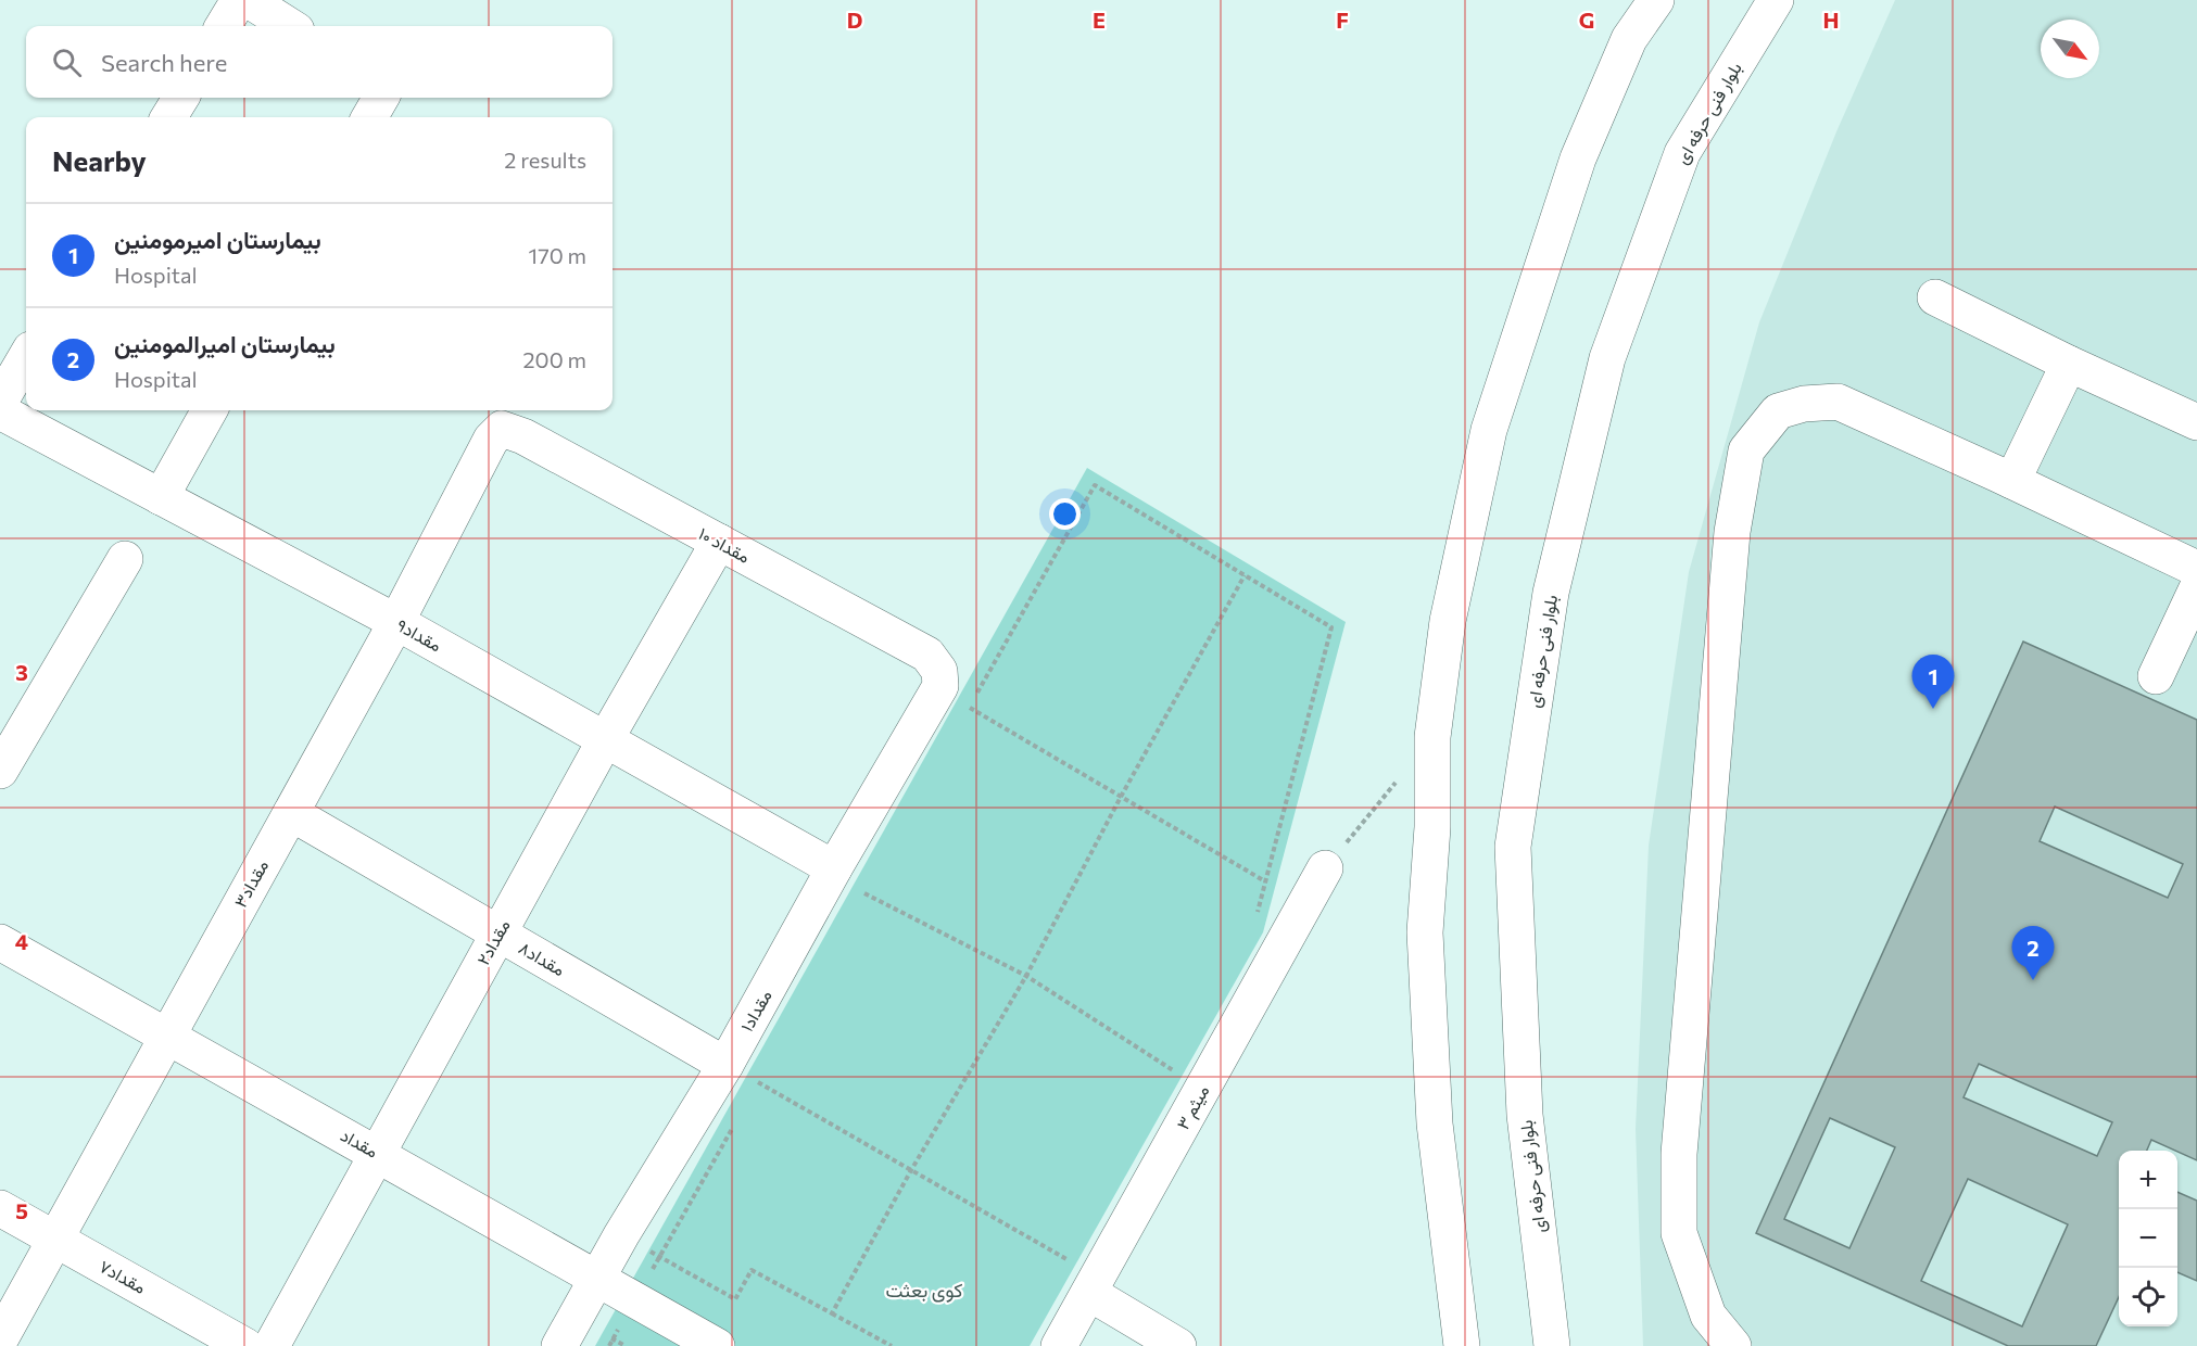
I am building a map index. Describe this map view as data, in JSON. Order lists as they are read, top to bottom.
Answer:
{
  "streets": {
    "street": [
      "بلوار فنی حرفه ای",
      "مقداد ۱۰",
      "مقداد۹",
      "مقداد۳",
      "مقداد۲",
      "مقداد۸",
      "مقداد۱",
      "میثم ۳",
      "مقداد",
      "مقداد۷"
    ]
  },
  "crossings": [
    ["مقداد ۱۰", "مقداد۳"],
    ["مقداد ۱۰", "مقداد۲"],
    ["مقداد ۱۰", "مقداد۱"],
    ["مقداد۹", "مقداد۳"],
    ["مقداد۹", "مقداد۲"],
    ["مقداد۹", "مقداد۱"],
    ["مقداد۳", "مقداد۸"],
    ["مقداد۳", "مقداد"],
    ["مقداد۳", "مقداد۷"],
    ["مقداد۲", "مقداد۸"],
    ["مقداد۲", "مقداد"],
    ["مقداد۸", "مقداد۱"],
    ["مقداد۱", "مقداد"]
  ],
  "districts": ["کوی بعثت"],
  "north": "bottom right",
  "page": {
    "search": "Search here",
    "heading": ["Nearby", "2 results"],
    "list": [
      {
        "mark": "1",
        "name": "بیمارستان امیرمومنین",
        "note": "Hospital",
        "value": "170 m"
      },
      {
        "mark": "2",
        "name": "بیمارستان امیرالمومنین",
        "note": "Hospital",
        "value": "200 m"
      }
    ],
    "pins": ["1", "2"],
    "map_buttons": ["+", "−"]
  },
  "grid": {
    "columns": [
      "D",
      "E",
      "F",
      "G",
      "H"
    ],
    "rows": ["3", "4", "5"]
  }
}
